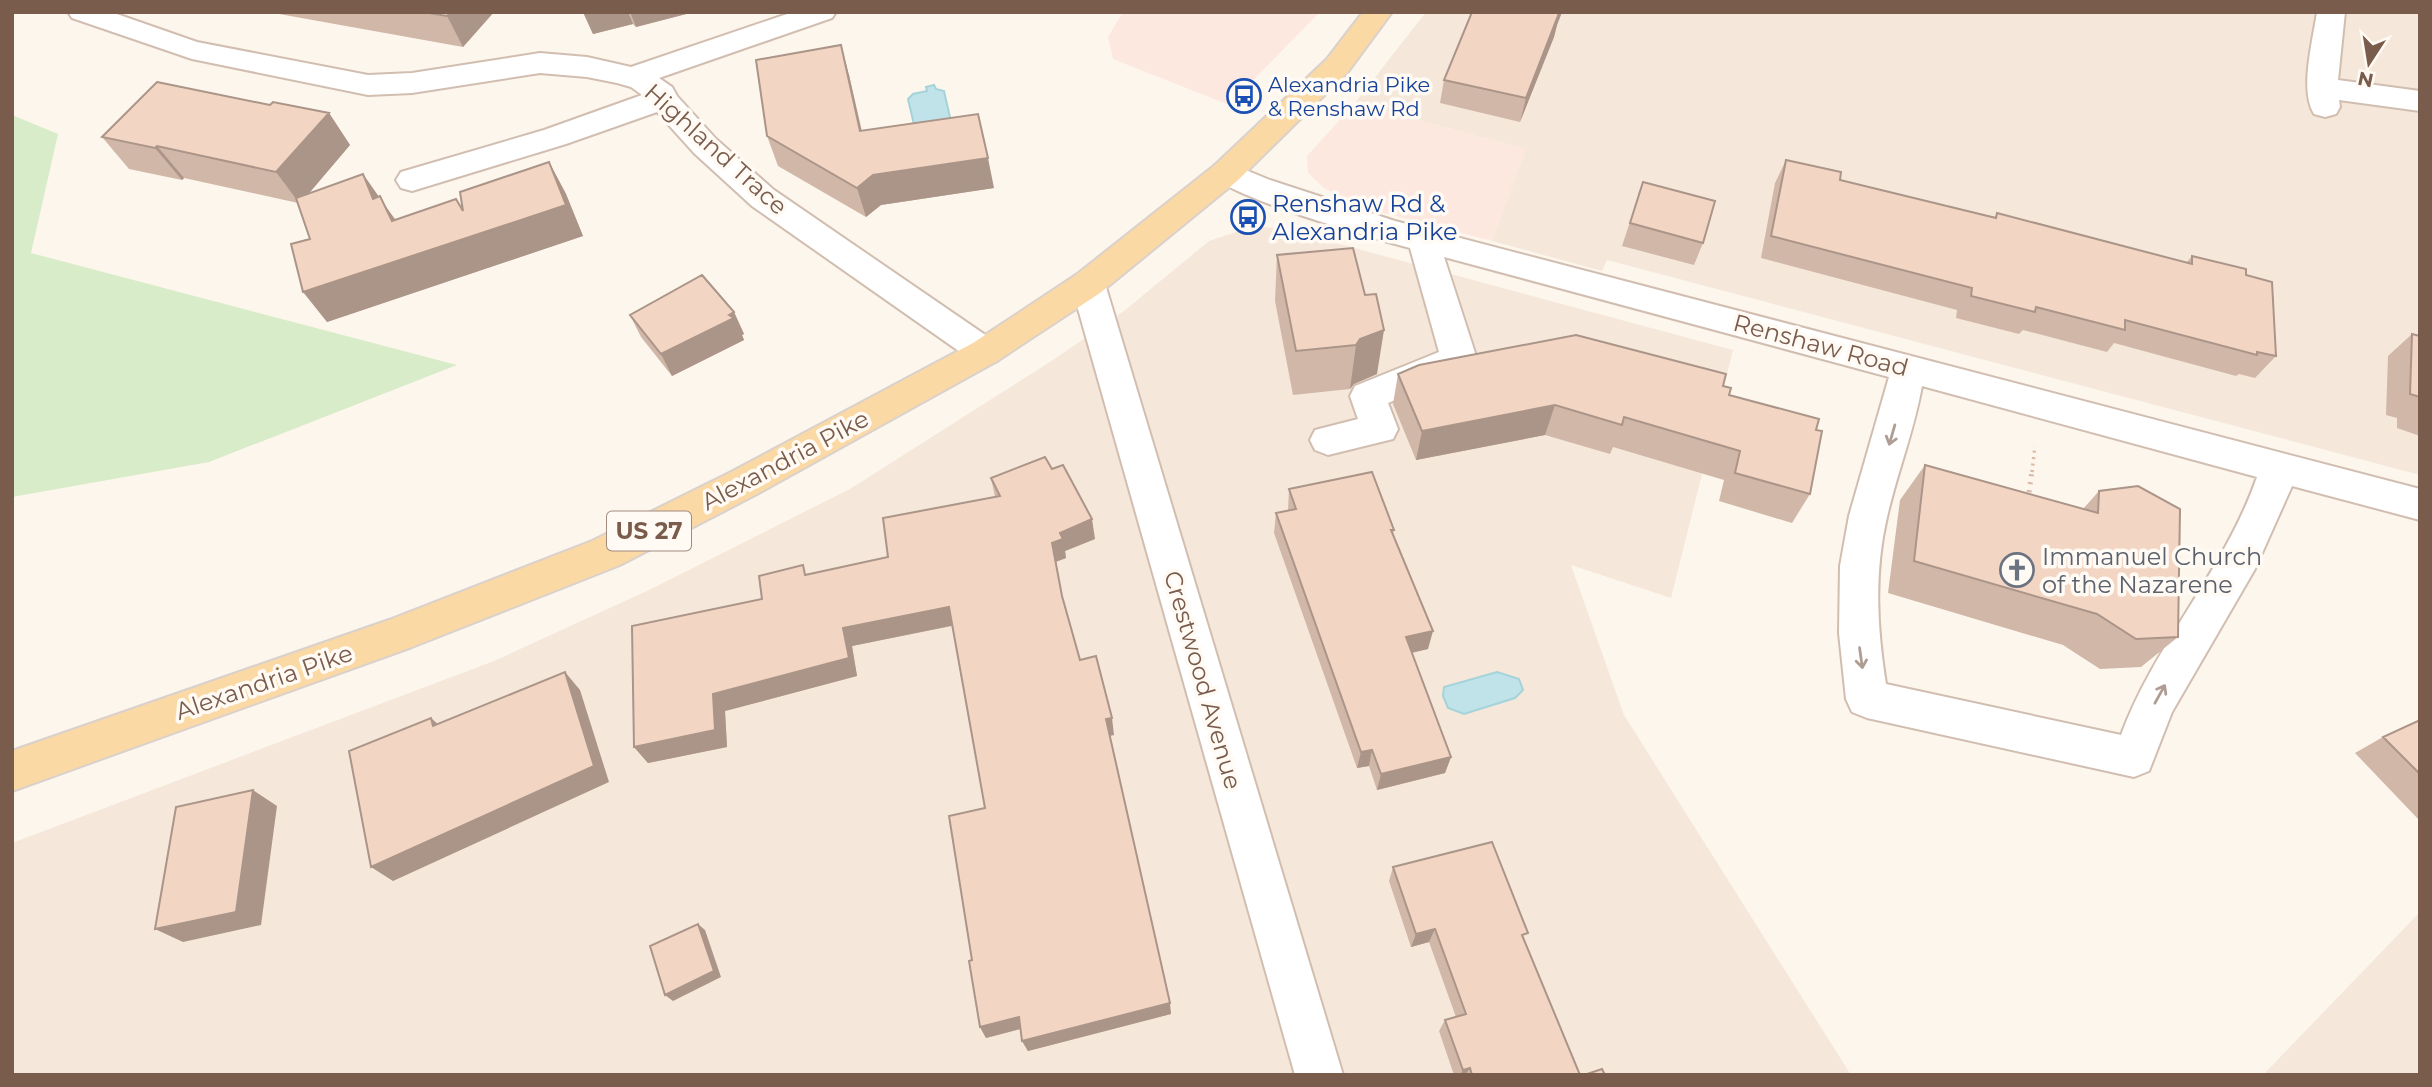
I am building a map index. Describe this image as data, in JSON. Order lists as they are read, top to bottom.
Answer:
{
  "streets": {
    "main road": ["Alexandria Pike", "US 27"],
    "street": ["Highland Trace", "Renshaw Road", "Crestwood Avenue"]
  },
  "crossings": [
    ["Highland Trace", "Alexandria Pike"],
    ["Renshaw Road", "Alexandria Pike"],
    ["Alexandria Pike", "Crestwood Avenue"]
  ],
  "places": {
    "bus stop": ["Alexandria Pike & Renshaw Rd", "Renshaw Rd & Alexandria Pike"],
    "church": ["Immanuel Church of the Nazarene"]
  },
  "north": "bottom"
}
